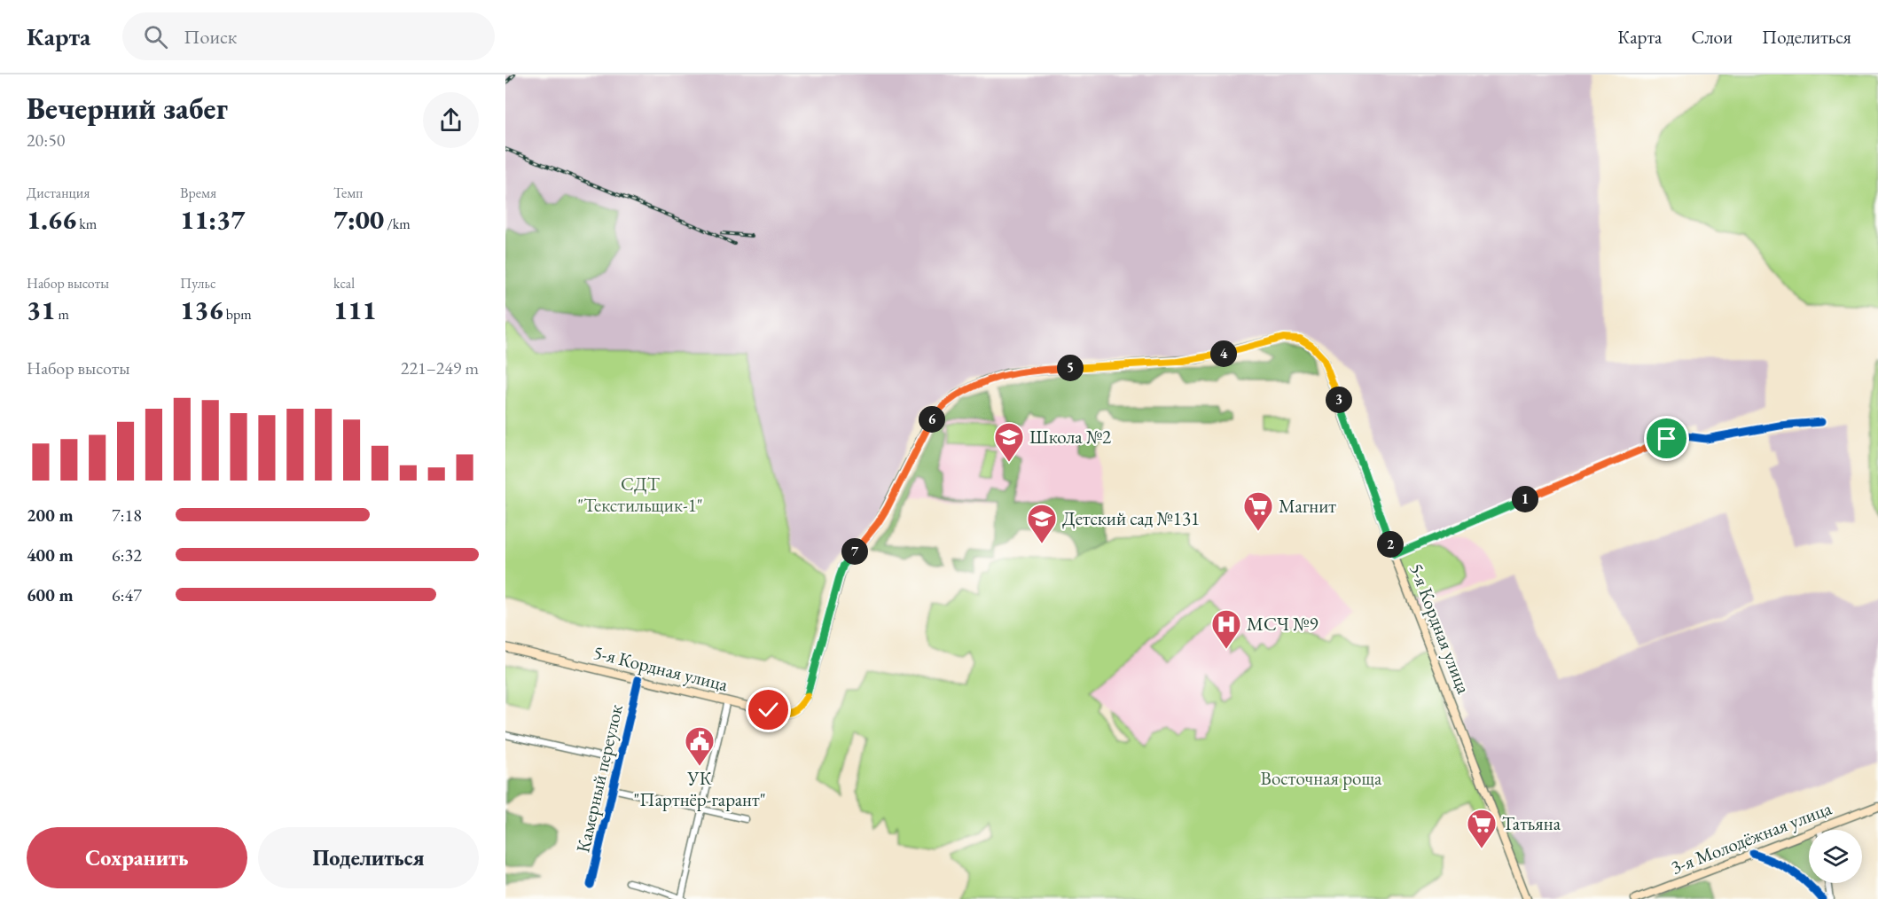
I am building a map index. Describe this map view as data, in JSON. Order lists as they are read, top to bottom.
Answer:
{
  "streets": {
    "main road": ["5-я Кордная улица", "3-я Молодёжная улица"],
    "street": ["Камерный переулок"]
  },
  "crossings": [
    ["5-я Кордная улица", "Камерный переулок"]
  ],
  "parks": ["СДТ \"Текстильщик-1\"", "Восточная роща"],
  "places": {
    "school or university": ["Школа №2", "Детский сад №131"],
    "supermarket": ["Магнит", "Татьяна"],
    "hospital": ["МСЧ №9"],
    "public building": ["УК \"Партнёр-гарант\""]
  },
  "page": {
    "header": "Карта",
    "search": "Поиск",
    "nav": ["Карта", "Слои", "Поделиться"],
    "heading": ["Вечерний забег", "20:50"],
    "stats": [
      ["Дистанция", "1.66 km"],
      ["Время", "11:37"],
      ["Темп", "7:00 /km"],
      ["Набор высоты", "31 m"],
      ["Пульс", "136 bpm"],
      ["kcal", "111"]
    ],
    "pins": [
      "4",
      "5",
      "3",
      "6",
      "1",
      "2",
      "7"
    ],
    "chart": ["Набор высоты", "221–249 m"],
    "list": [
      {
        "name": "200 m",
        "note": "7:18"
      },
      {
        "name": "400 m",
        "note": "6:32"
      },
      {
        "name": "600 m",
        "note": "6:47"
      }
    ],
    "buttons": ["Сохранить", "Поделиться"]
  }
}
